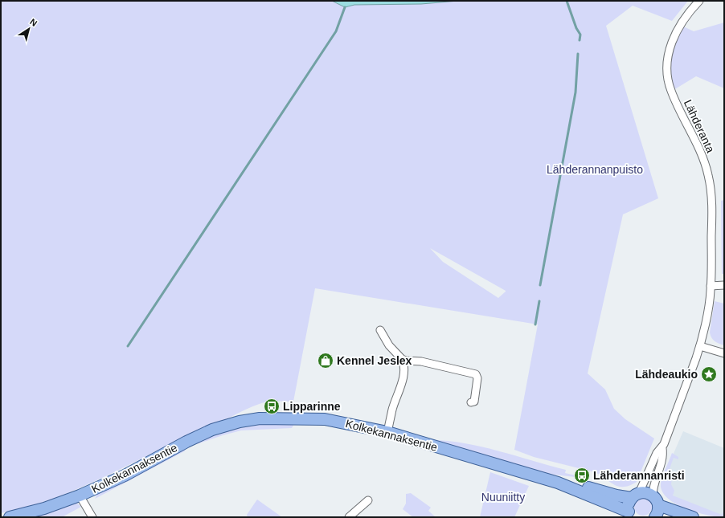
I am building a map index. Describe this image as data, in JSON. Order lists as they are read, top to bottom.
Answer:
{
  "streets": {
    "main road": ["Kolkekannaksentie"],
    "street": ["Lähderanta"]
  },
  "crossings": [
    ["Lähderanta", "Kolkekannaksentie"]
  ],
  "parks": ["Lähderannanpuisto", "Nuuniitty"],
  "places": {
    "shop": ["Kennel Jeslex"],
    "place": ["Lähdeaukio"],
    "bus stop": ["Lipparinne", "Lähderannanristi"]
  },
  "north": "top right"
}
